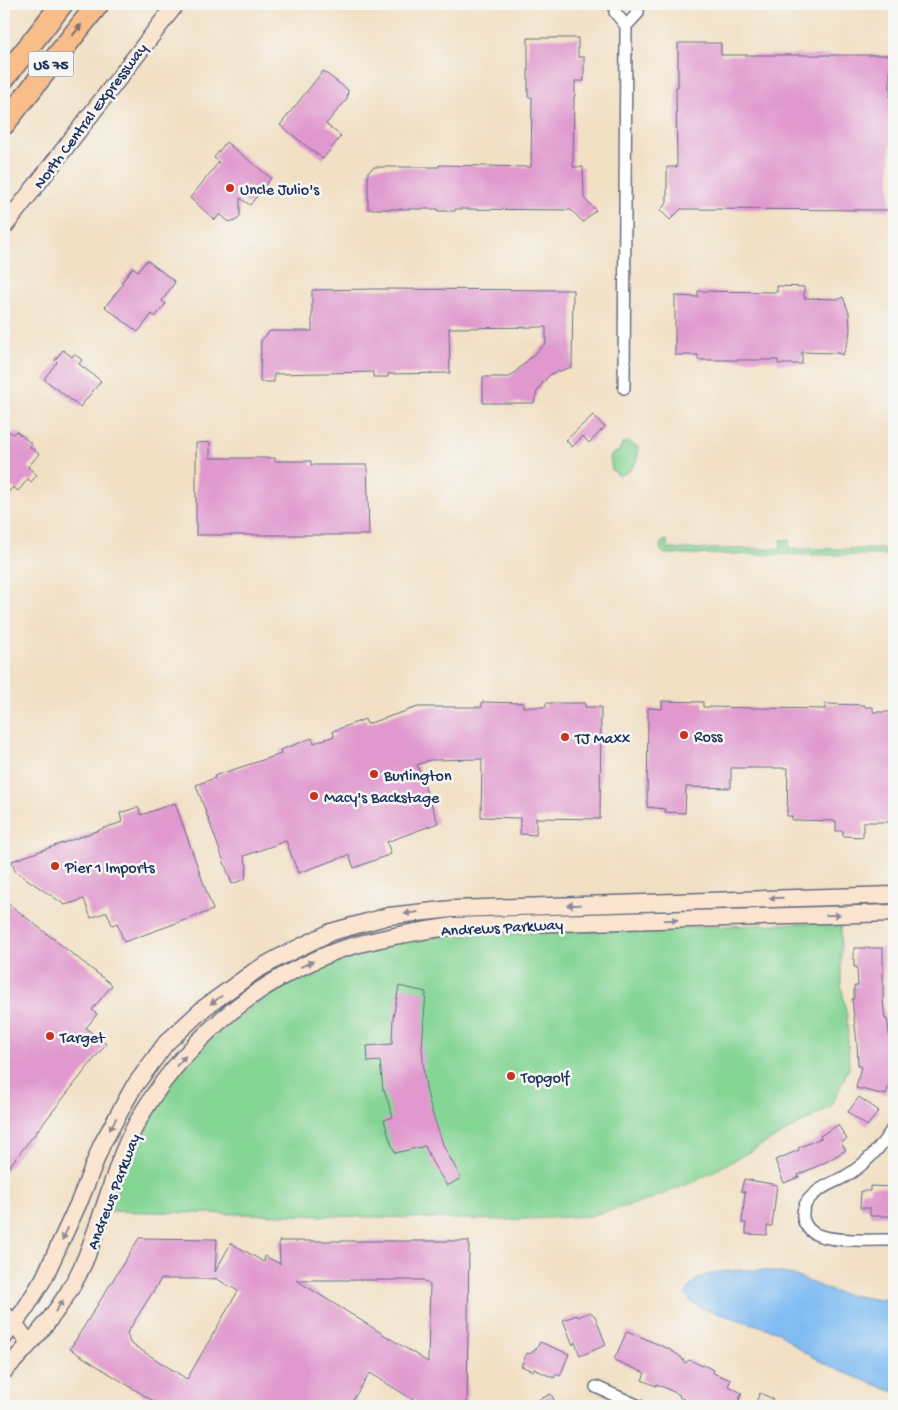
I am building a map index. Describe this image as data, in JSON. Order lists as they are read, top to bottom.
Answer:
{
  "streets": {
    "highway": ["US 75"],
    "street": ["North Central Expressway", "Andrews Parkway"]
  },
  "places": [
    "Uncle Julio's",
    "Ross",
    "TJ Maxx",
    "Burlington",
    "Macy's Backstage",
    "Pier 1 Imports",
    "Target",
    "Topgolf"
  ]
}
